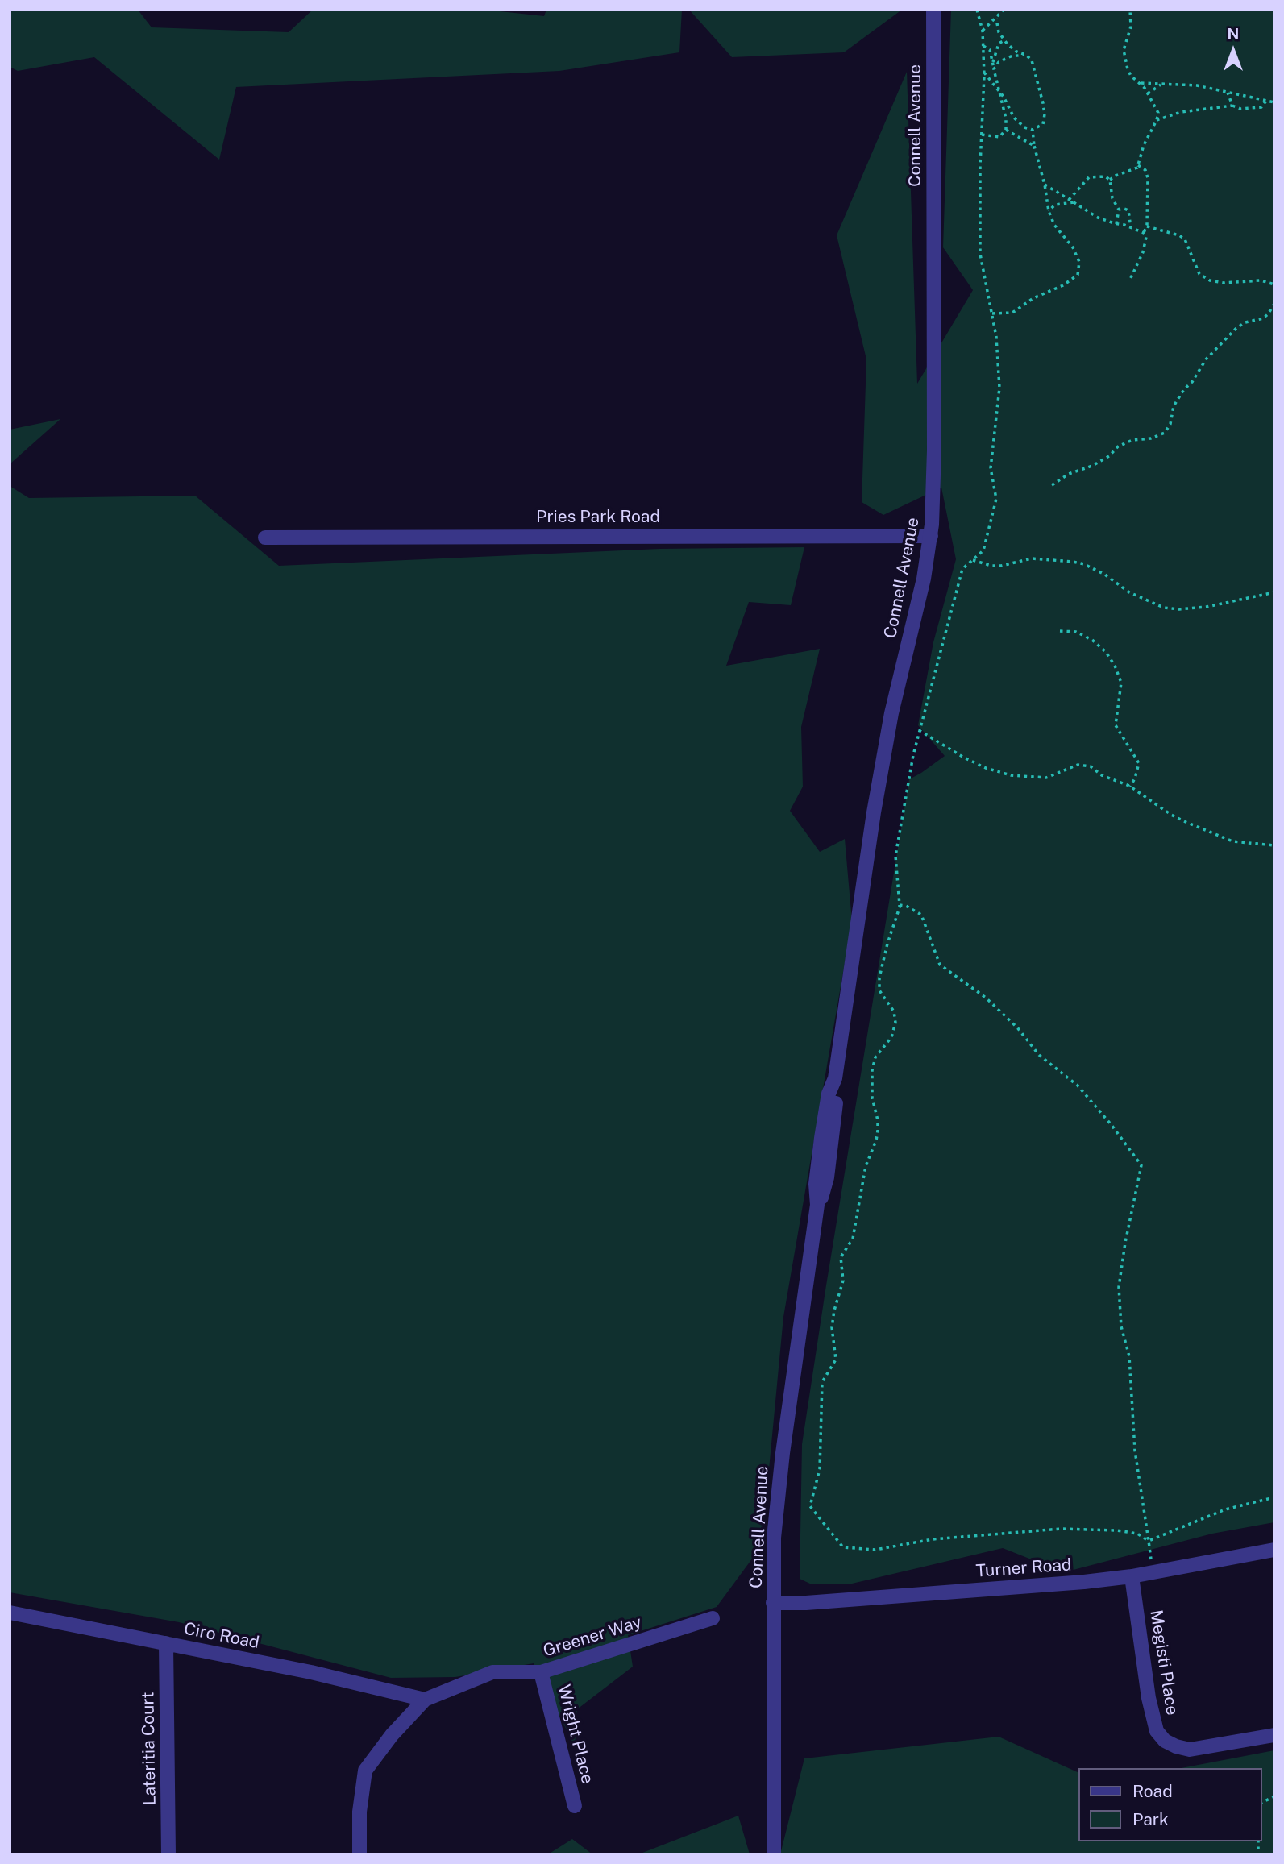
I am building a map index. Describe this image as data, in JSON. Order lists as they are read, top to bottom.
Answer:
{
  "streets": {
    "street": [
      "Connell Avenue",
      "Pries Park Road",
      "Turner Road",
      "Ciro Road",
      "Greener Way",
      "Megisti Place",
      "Wright Place",
      "Lateritia Court"
    ]
  },
  "crossings": [
    ["Connell Avenue", "Pries Park Road"],
    ["Connell Avenue", "Turner Road"],
    ["Turner Road", "Megisti Place"],
    ["Ciro Road", "Greener Way"],
    ["Ciro Road", "Lateritia Court"],
    ["Greener Way", "Wright Place"]
  ],
  "legend": ["Road", "Park"],
  "north": "top"
}
